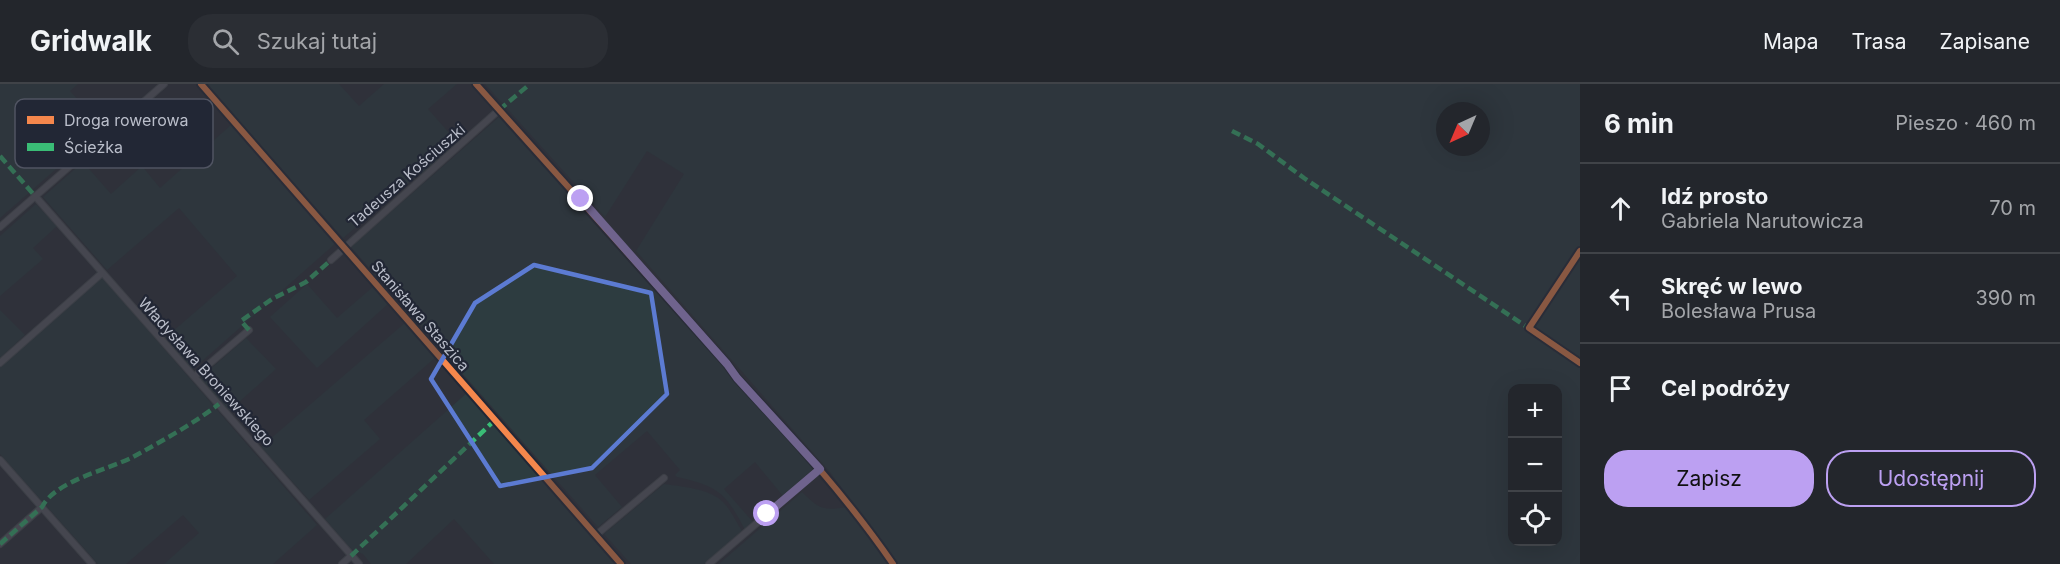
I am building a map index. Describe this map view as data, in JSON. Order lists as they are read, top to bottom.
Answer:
{
  "streets": {
    "street": ["Tadeusza Kościuszki", "Stanisława Staszica", "Władysława Broniewskiego"]
  },
  "crossings": [
    ["Tadeusza Kościuszki", "Stanisława Staszica"]
  ],
  "legend": ["Droga rowerowa", "Ścieżka"],
  "north": "bottom left",
  "page": {
    "header": "Gridwalk",
    "search": "Szukaj tutaj",
    "nav": ["Mapa", "Trasa", "Zapisane"],
    "heading": ["6 min", "Pieszo · 460 m"],
    "list": [
      ["Idź prosto", "Gabriela Narutowicza", "70 m"],
      ["Skręć w lewo", "Bolesława Prusa", "390 m"],
      "Cel podróży"
    ],
    "map_buttons": ["+", "−"],
    "buttons": ["Zapisz", "Udostępnij"]
  }
}
